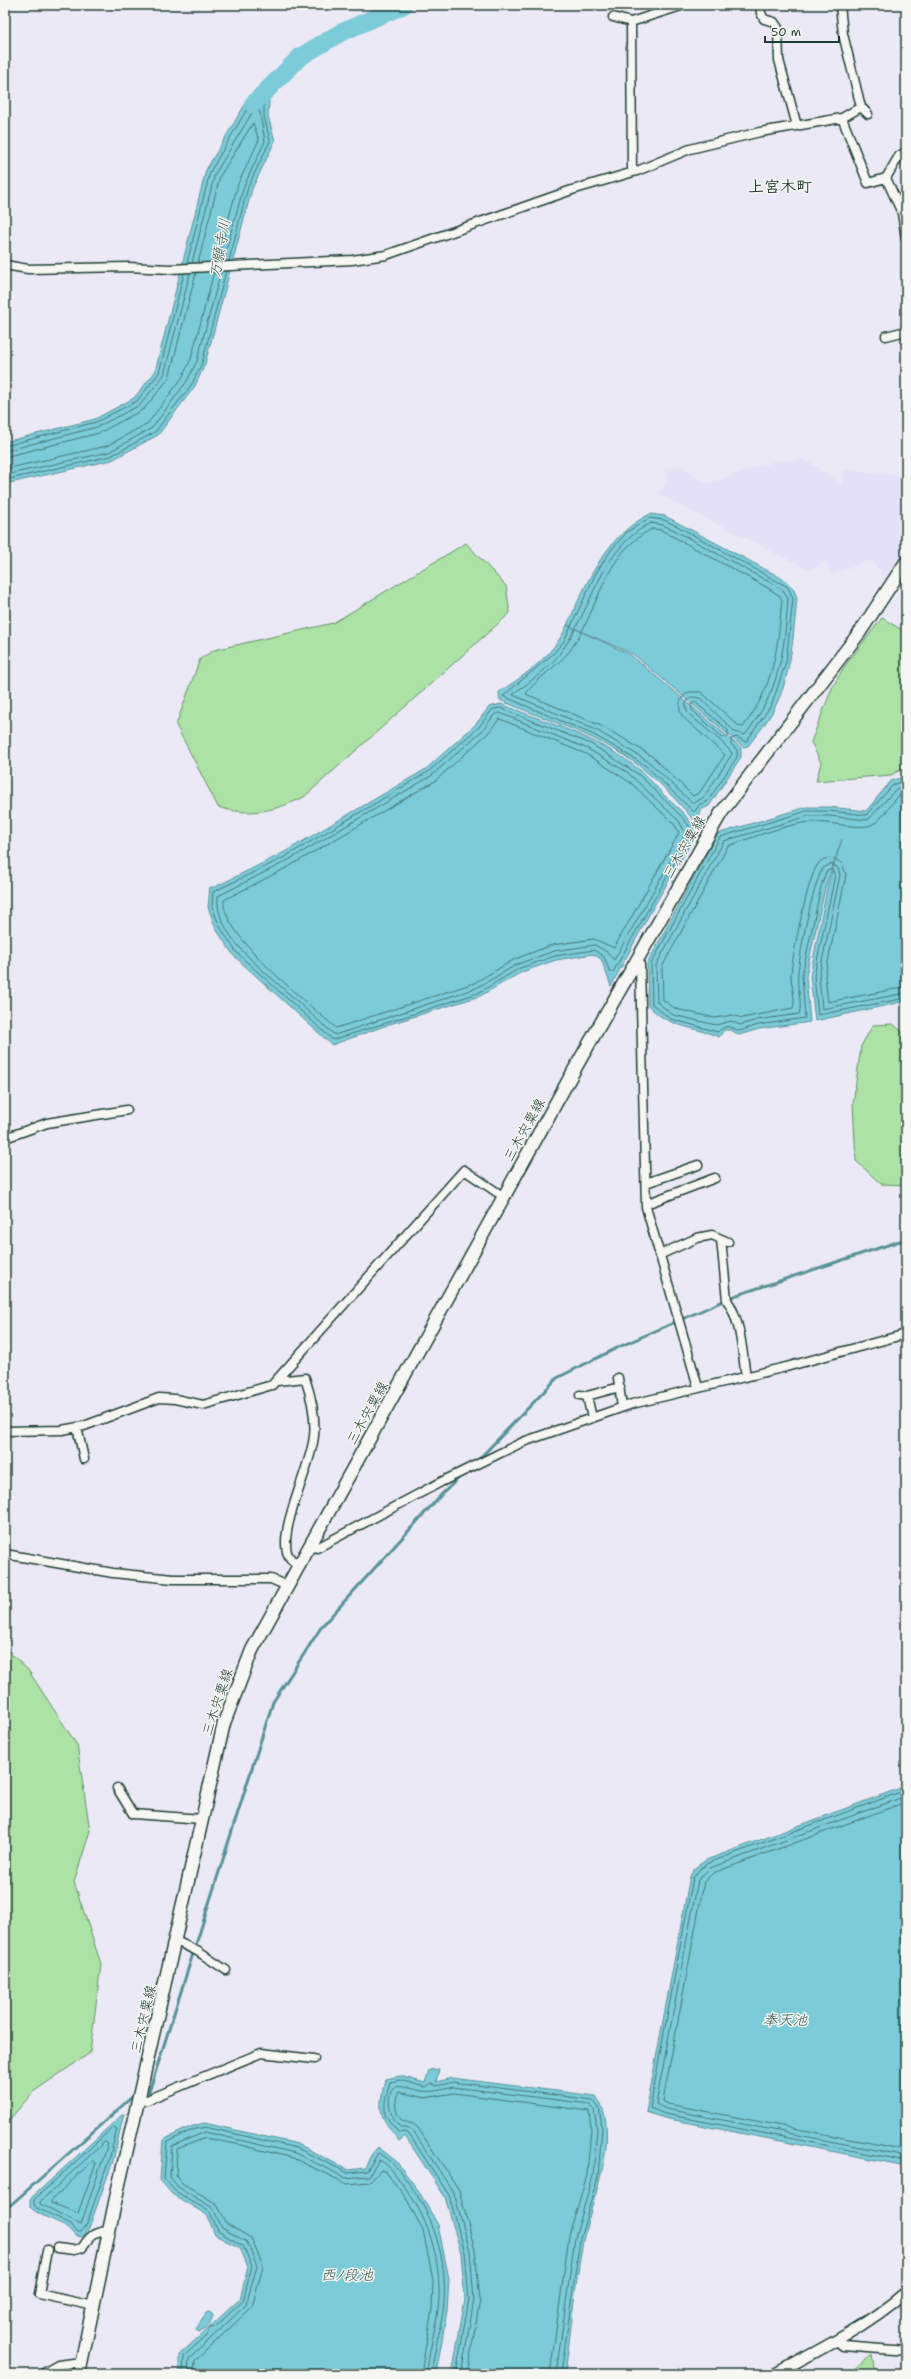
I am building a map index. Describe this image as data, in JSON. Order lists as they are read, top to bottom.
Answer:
{
  "streets": {
    "main road": ["三木宍粟線"]
  },
  "districts": ["上宮木町"],
  "water": ["万願寺川", "奉天池", "西ﾉ段池"],
  "scale_bar": "50 m"
}
